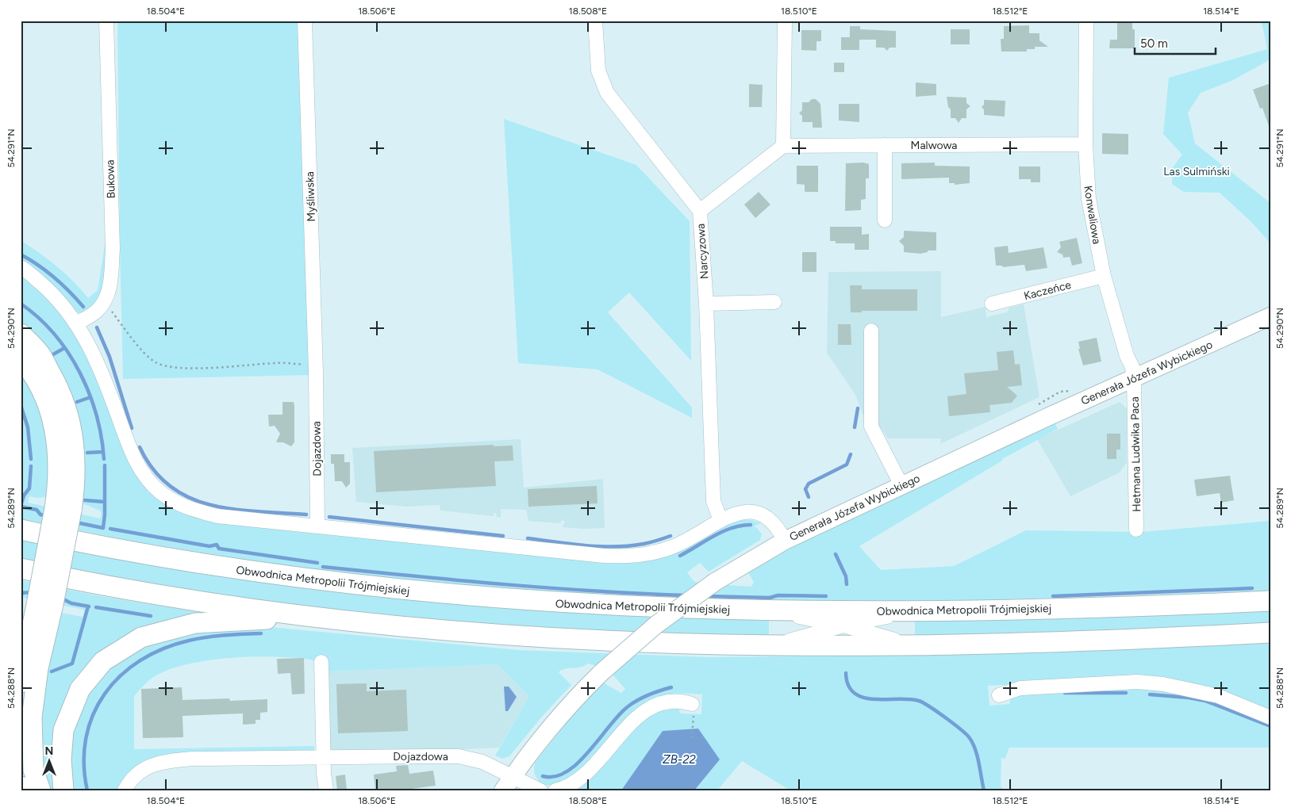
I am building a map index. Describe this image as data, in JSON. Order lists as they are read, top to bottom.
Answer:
{
  "streets": {
    "highway": ["Obwodnica Metropolii Trójmiejskiej"],
    "main road": ["Generała Józefa Wybickiego"],
    "street": [
      "Malwowa",
      "Bukowa",
      "Myśliwska",
      "Konwaliowa",
      "Narcyzowa",
      "Kaczeńce",
      "Dojazdowa",
      "Hetmana Ludwika Paca"
    ]
  },
  "crossings": [
    ["Malwowa", "Konwaliowa"],
    ["Malwowa", "Narcyzowa"],
    ["Myśliwska", "Dojazdowa"],
    ["Konwaliowa", "Kaczeńce"],
    ["Konwaliowa", "Generała Józefa Wybickiego"],
    ["Konwaliowa", "Hetmana Ludwika Paca"],
    ["Generała Józefa Wybickiego", "Dojazdowa"],
    ["Generała Józefa Wybickiego", "Hetmana Ludwika Paca"]
  ],
  "water": ["ZB-22"],
  "parks": ["Las Sulmiński"],
  "scale_bar": "50 m",
  "north": "top",
  "coordinates": [
    "18.504°E",
    "18.506°E",
    "18.508°E",
    "18.510°E",
    "18.512°E",
    "18.514°E",
    "54.291°N",
    "54.290°N",
    "54.289°N",
    "54.288°N"
  ]
}
